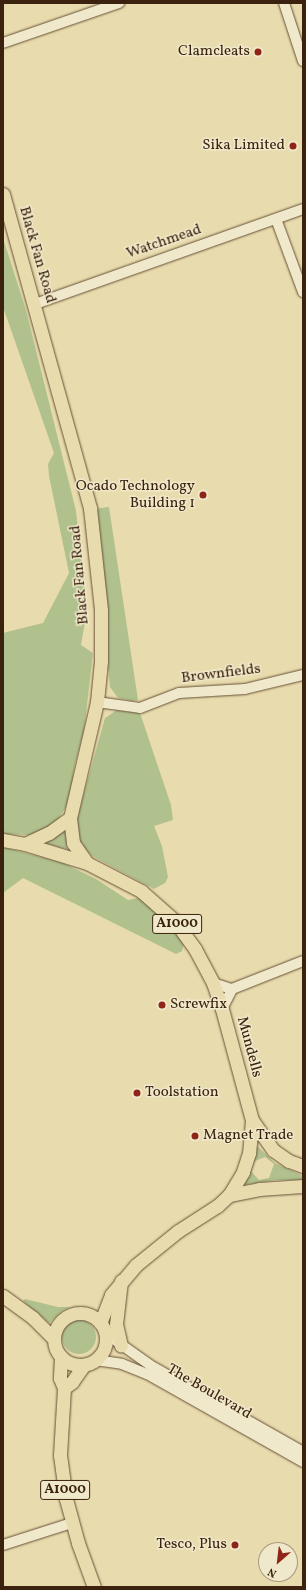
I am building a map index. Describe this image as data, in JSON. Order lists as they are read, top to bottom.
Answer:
{
  "streets": {
    "main road": ["Black Fan Road", "A1000", "Mundells"],
    "street": ["Watchmead", "Brownfields", "The Boulevard"]
  },
  "crossings": [
    ["Watchmead", "Black Fan Road"],
    ["Black Fan Road", "Brownfields"],
    ["Black Fan Road", "Mundells"],
    ["A1000", "Mundells"],
    ["A1000", "The Boulevard"],
    ["Mundells", "The Boulevard"]
  ],
  "places": [
    "Clamcleats",
    "Sika Limited",
    "Ocado Technology Building 1",
    "Screwfix",
    "Toolstation",
    "Magnet Trade",
    "Tesco, Plus"
  ],
  "north": "bottom left"
}
